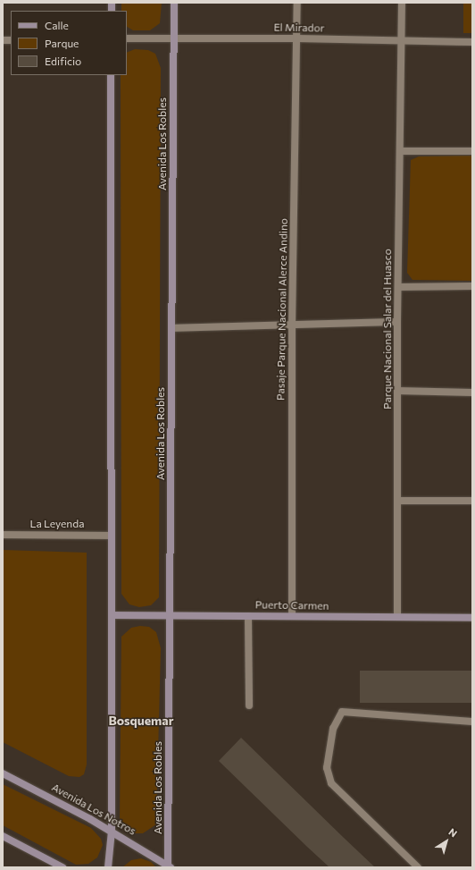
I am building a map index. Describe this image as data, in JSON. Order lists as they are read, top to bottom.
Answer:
{
  "streets": {
    "street": [
      "El Mirador",
      "Avenida Los Robles",
      "Pasaje Parque Nacional Alerce Andino",
      "Parque Nacional Salar del Huasco",
      "La Leyenda",
      "Puerto Carmen",
      "Avenida Los Notros"
    ]
  },
  "crossings": [
    ["El Mirador", "Avenida Los Robles"],
    ["El Mirador", "Pasaje Parque Nacional Alerce Andino"],
    ["El Mirador", "Parque Nacional Salar del Huasco"],
    ["Avenida Los Robles", "Puerto Carmen"],
    ["Avenida Los Robles", "Avenida Los Notros"],
    ["Pasaje Parque Nacional Alerce Andino", "Puerto Carmen"],
    ["Parque Nacional Salar del Huasco", "Puerto Carmen"]
  ],
  "districts": ["Bosquemar"],
  "legend": ["Calle", "Parque", "Edificio"],
  "north": "top right"
}
